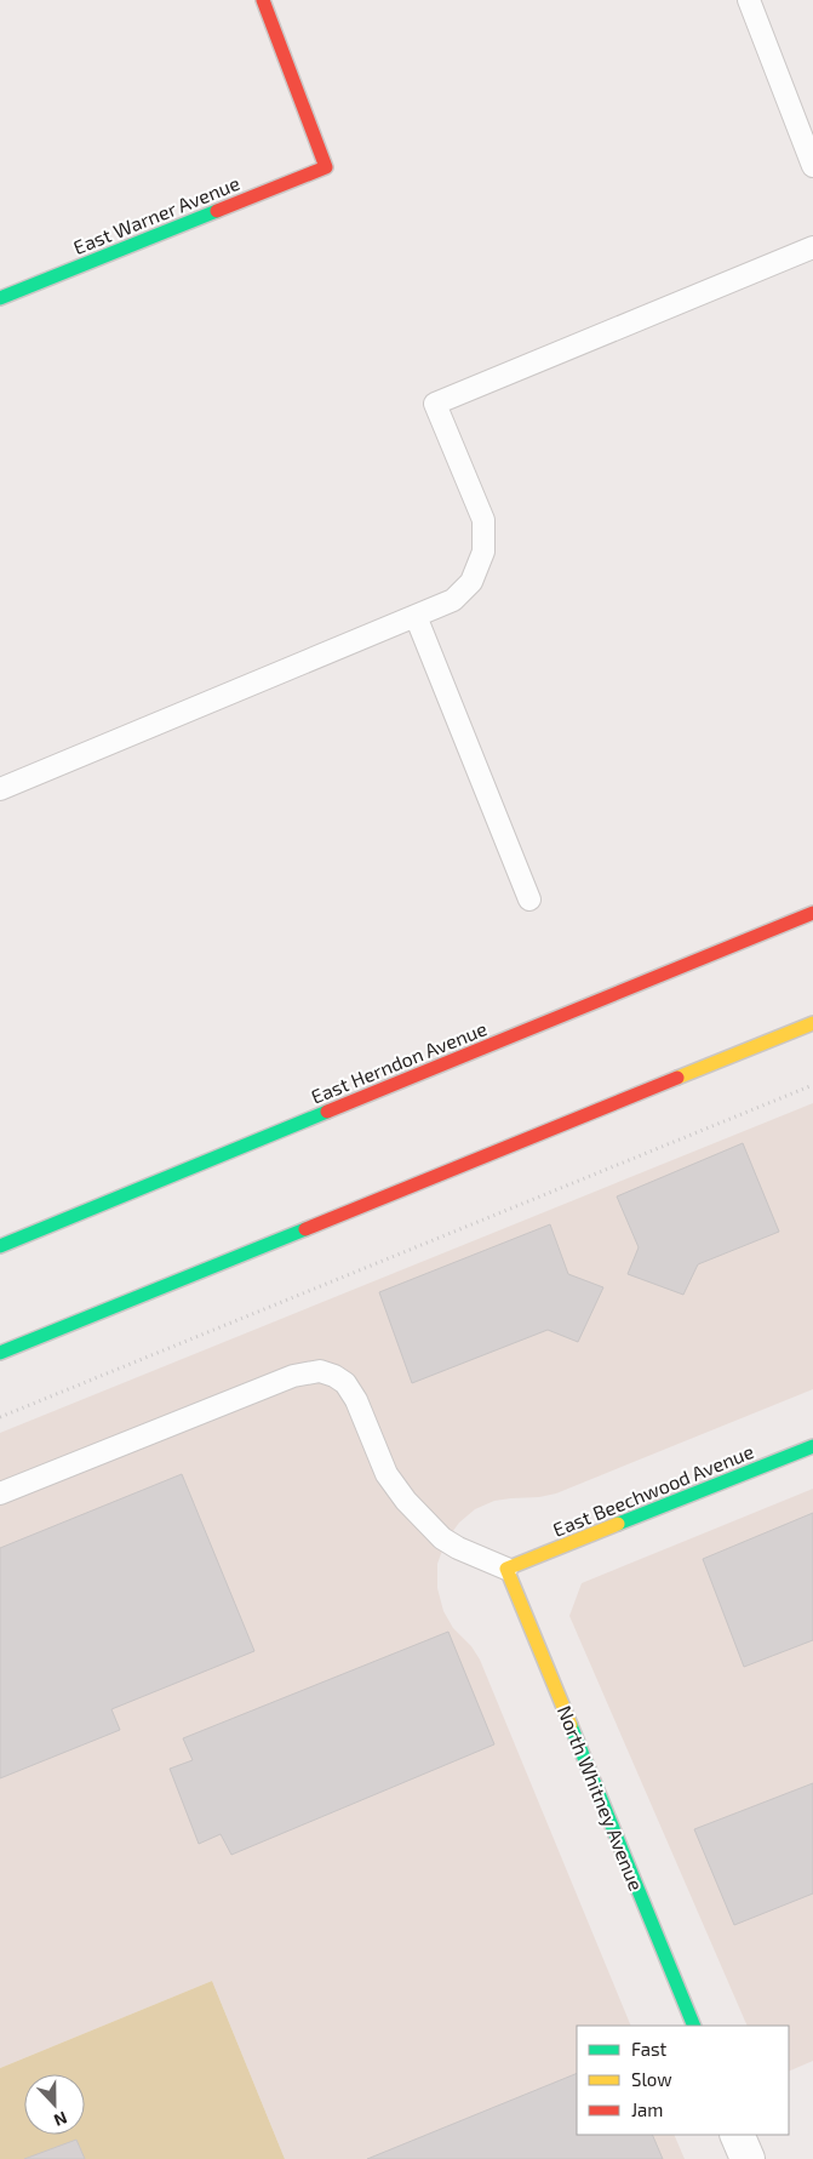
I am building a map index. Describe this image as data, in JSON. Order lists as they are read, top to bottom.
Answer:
{
  "streets": {
    "main road": [
      "East Warner Avenue",
      "East Herndon Avenue",
      "East Beechwood Avenue",
      "North Whitney Avenue"
    ]
  },
  "crossings": [
    ["East Beechwood Avenue", "North Whitney Avenue"]
  ],
  "legend": ["Fast", "Slow", "Jam"],
  "north": "bottom"
}
